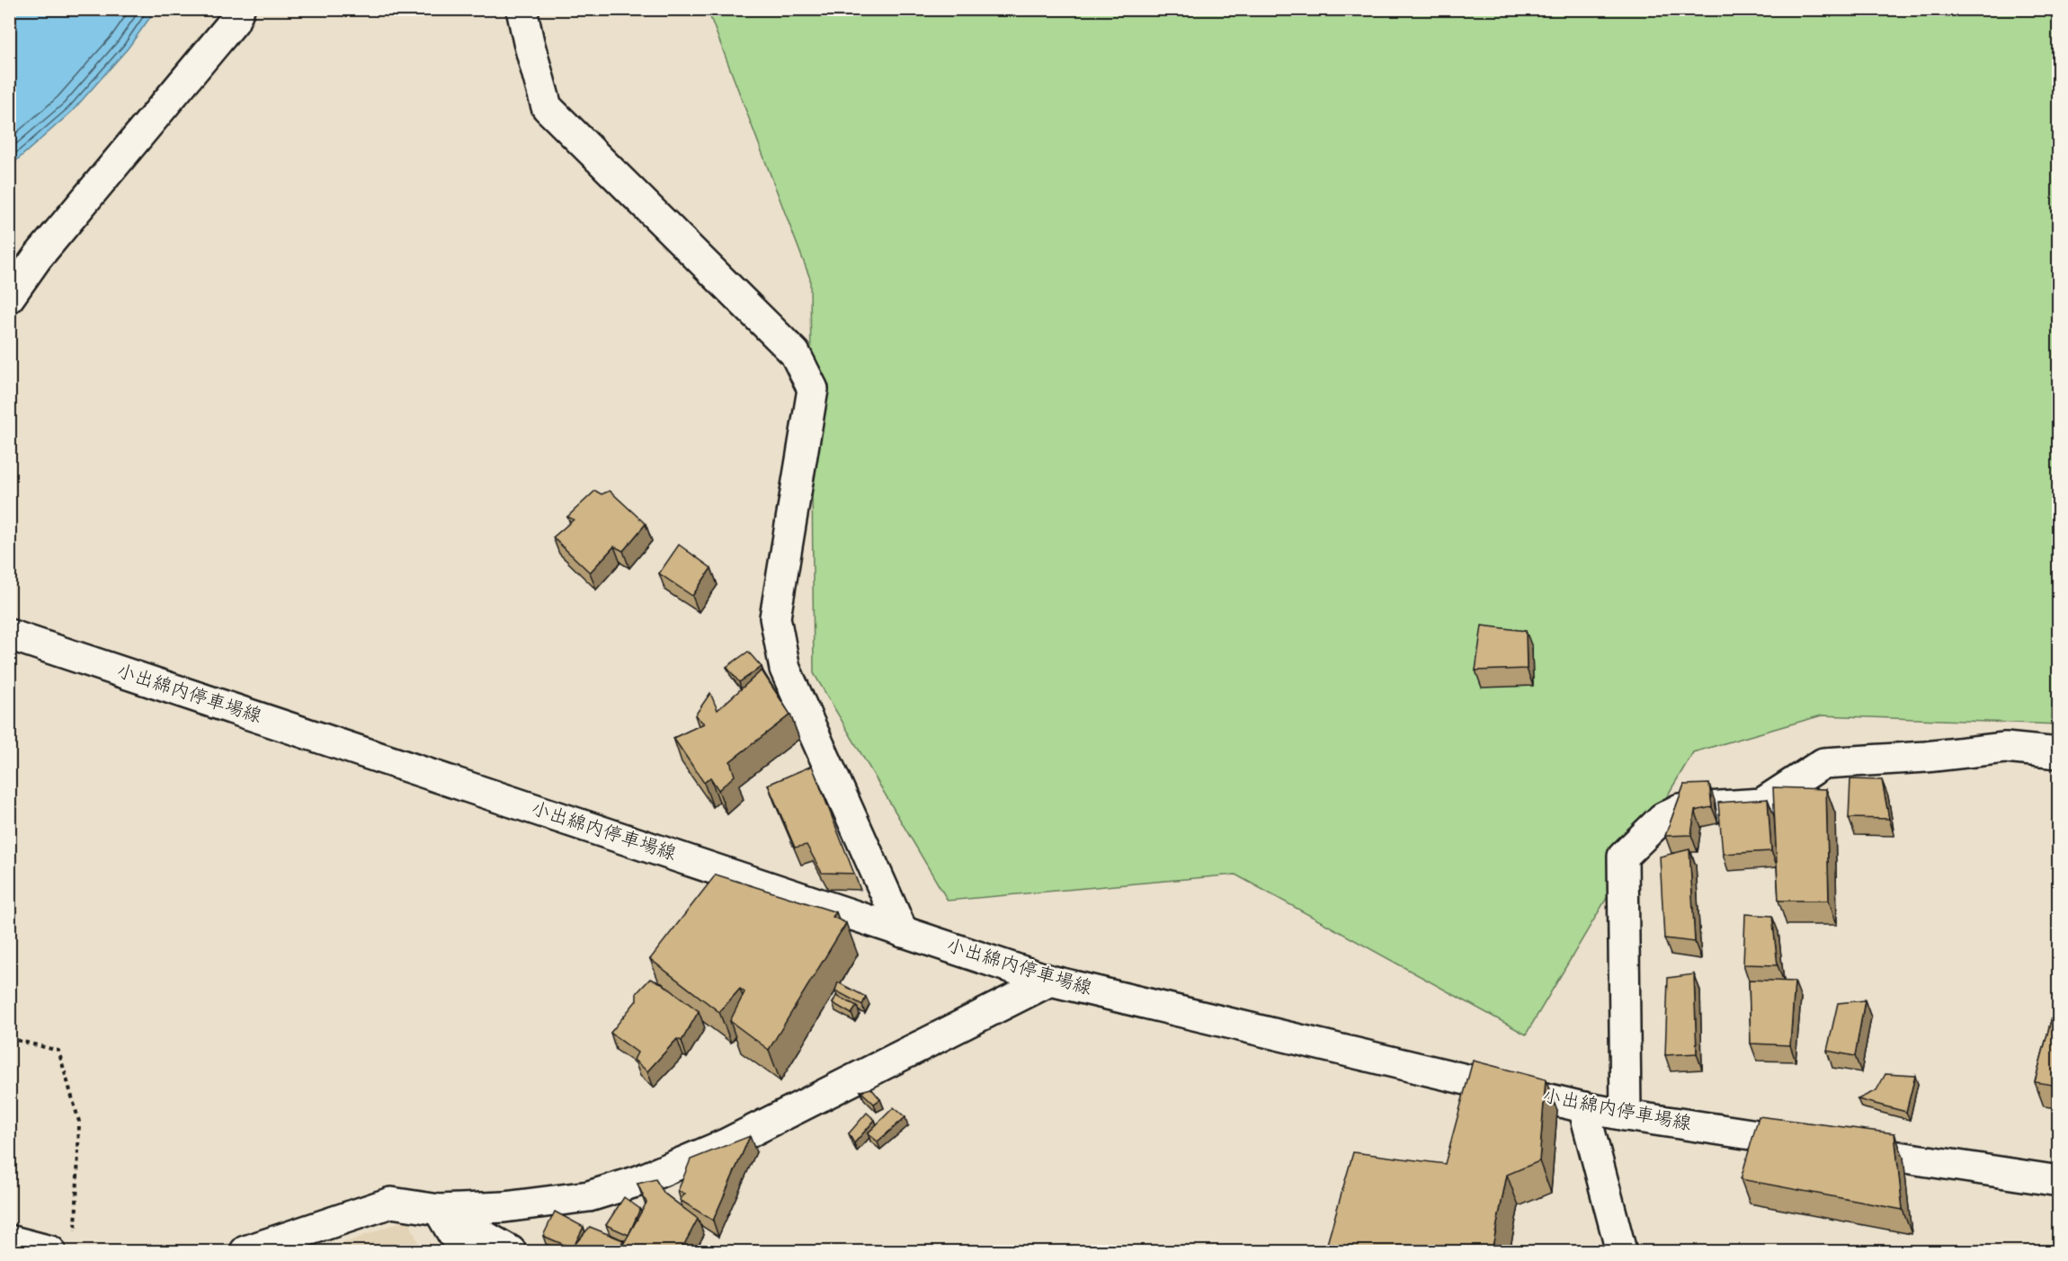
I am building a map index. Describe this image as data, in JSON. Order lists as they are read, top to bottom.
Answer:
{
  "streets": {
    "street": ["小出綿内停車場線"]
  }
}
